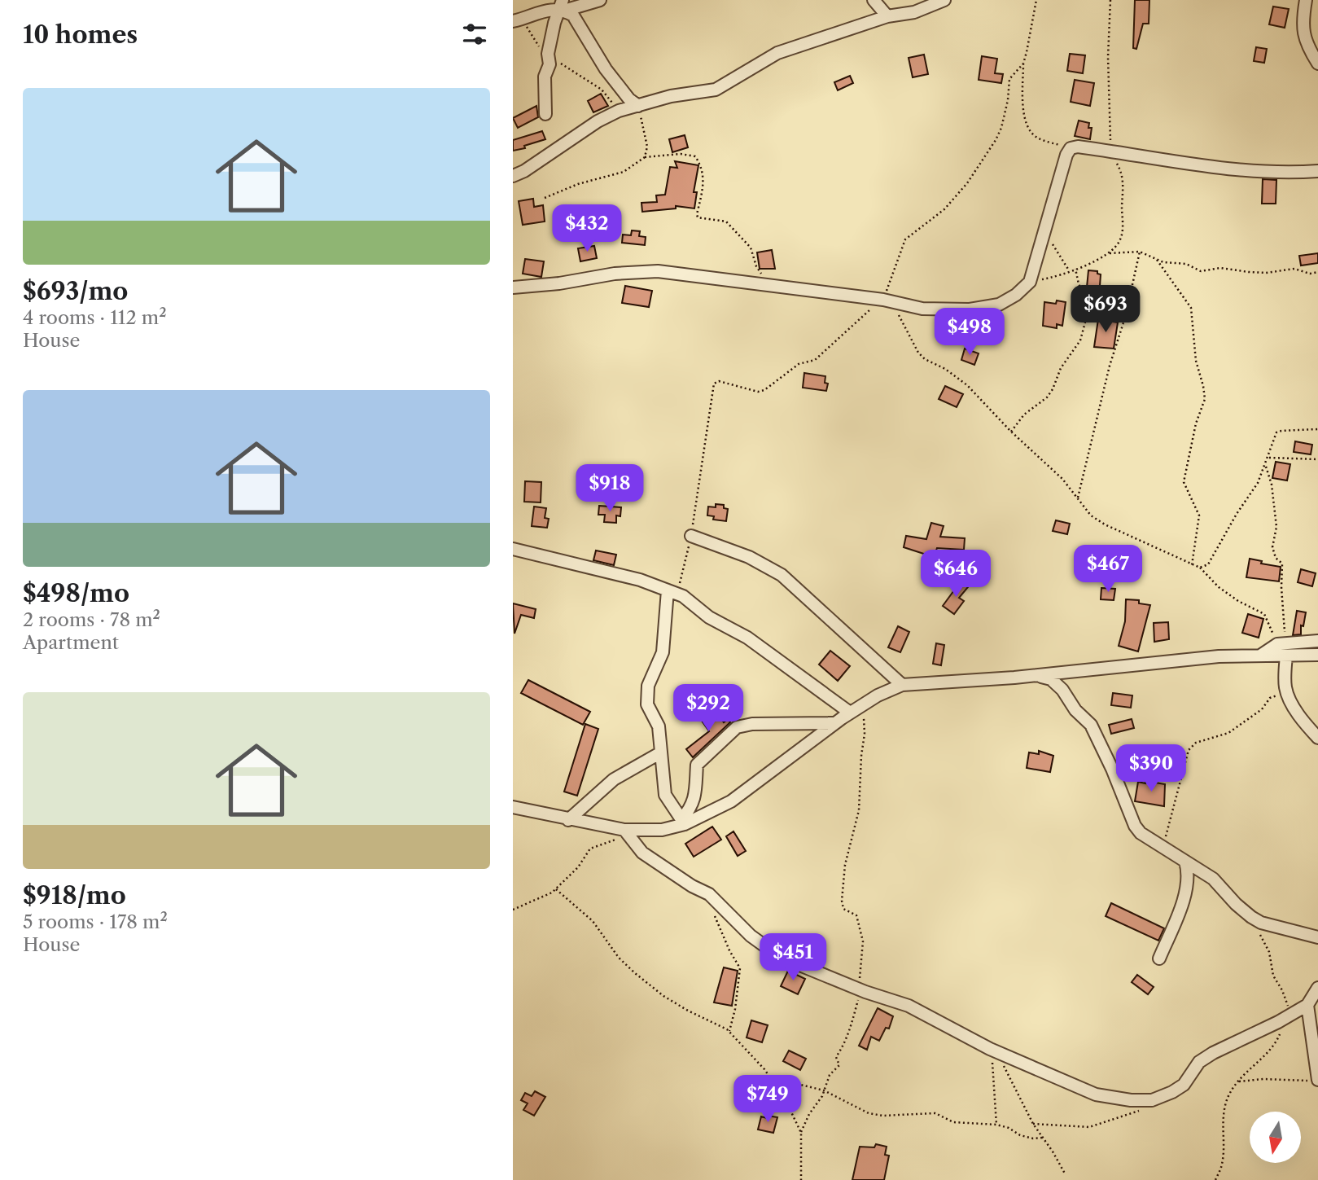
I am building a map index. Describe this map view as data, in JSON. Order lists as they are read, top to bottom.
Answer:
{
  "north": "bottom",
  "page": {
    "heading": "10 homes",
    "list": [
      {
        "name": "$693/mo",
        "note": "4 rooms · 112 m² · House"
      },
      {
        "name": "$498/mo",
        "note": "2 rooms · 78 m² · Apartment"
      },
      {
        "name": "$918/mo",
        "note": "5 rooms · 178 m² · House"
      }
    ],
    "price": [
      "$432",
      "$693",
      "$498",
      "$918",
      "$467",
      "$646",
      "$292",
      "$390",
      "$451",
      "$749"
    ]
  }
}
